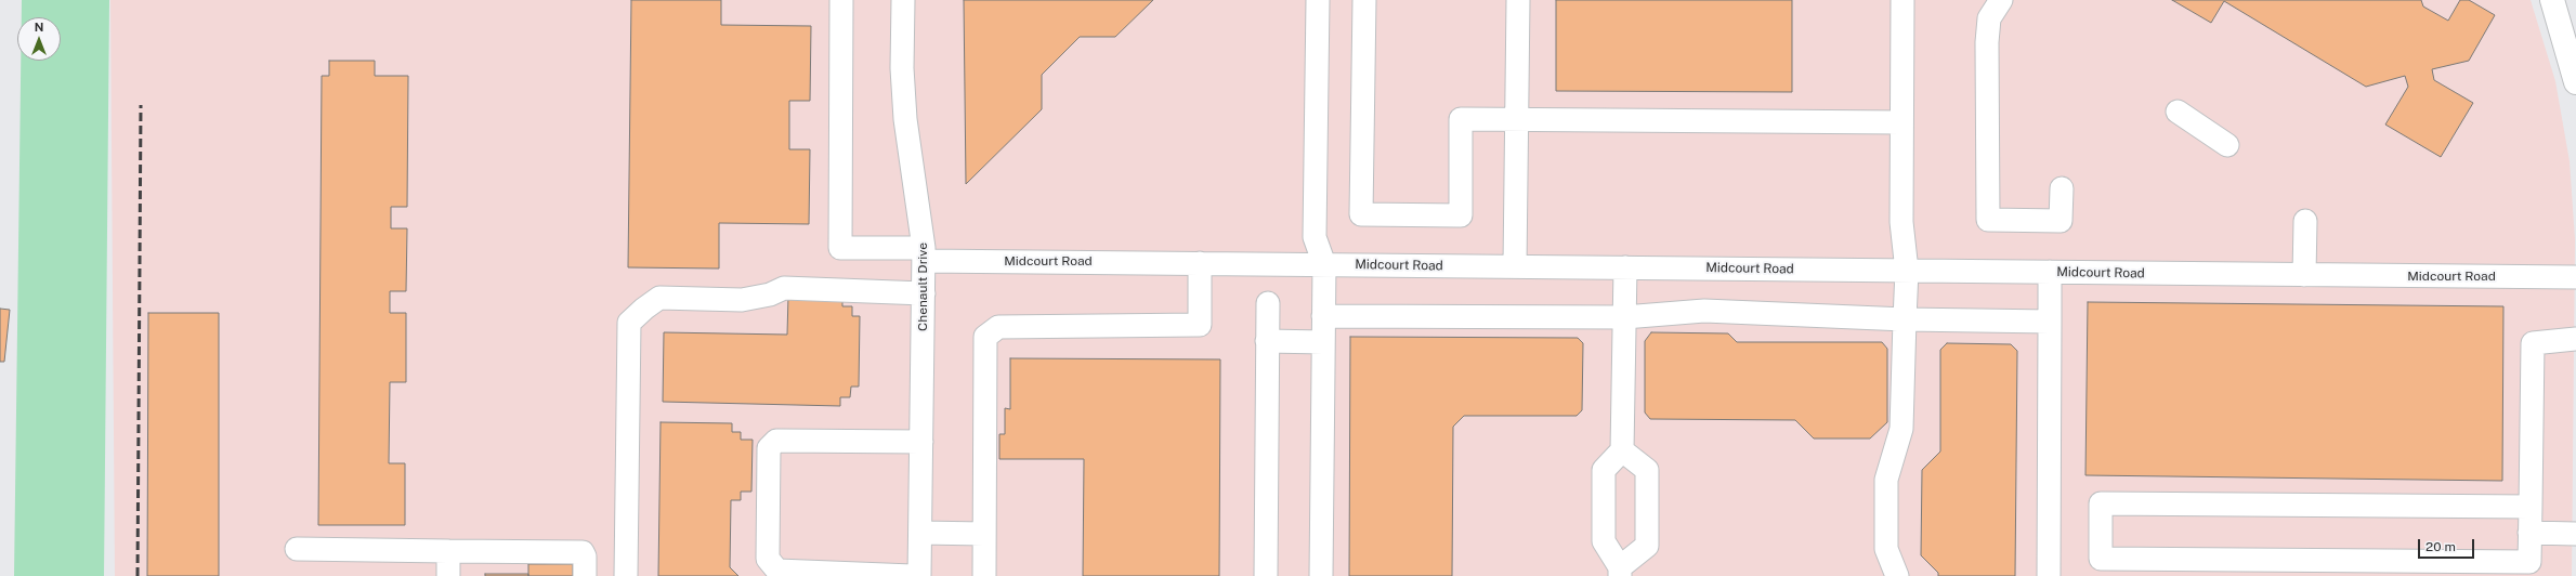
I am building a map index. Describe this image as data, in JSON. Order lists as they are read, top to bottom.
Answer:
{
  "streets": {
    "street": ["Midcourt Road", "Chenault Drive"]
  },
  "crossings": [
    ["Midcourt Road", "Chenault Drive"]
  ],
  "scale_bar": "20 m",
  "north": "top"
}
